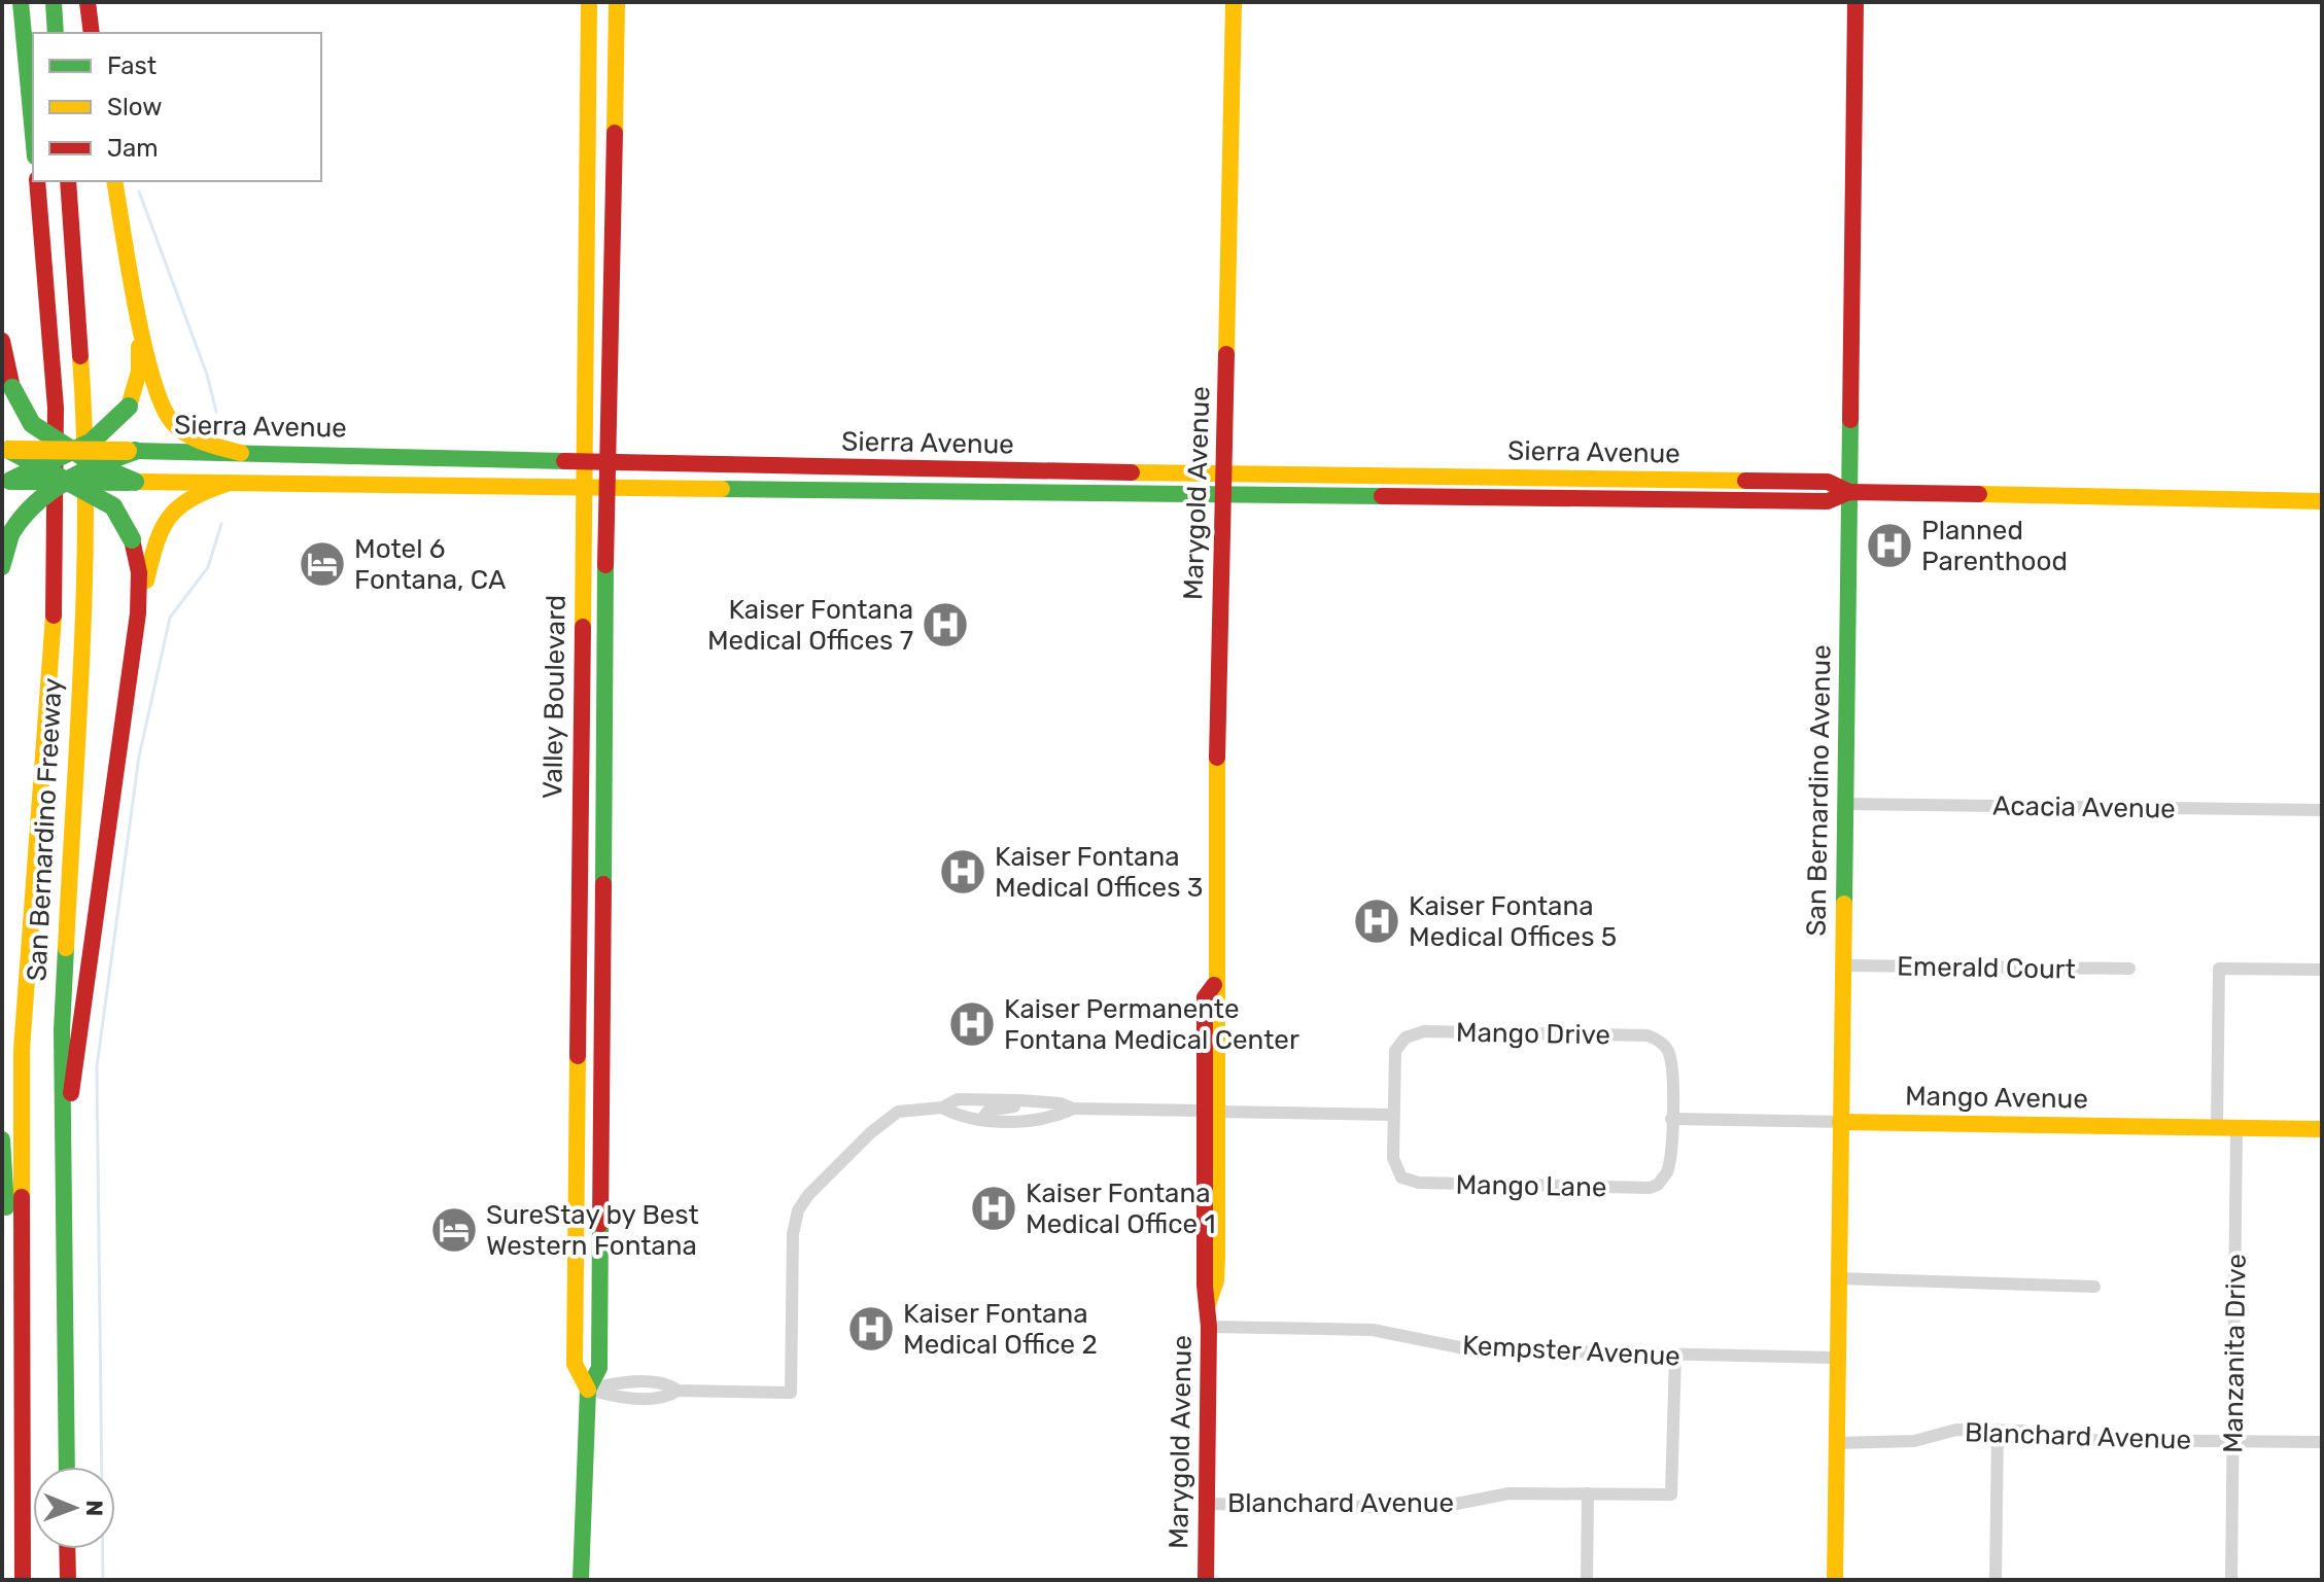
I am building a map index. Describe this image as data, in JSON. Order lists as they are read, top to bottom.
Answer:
{
  "streets": {
    "main road": [
      "Sierra Avenue",
      "Marygold Avenue",
      "Valley Boulevard",
      "San Bernardino Avenue",
      "San Bernardino Freeway",
      "Mango Avenue"
    ],
    "street": [
      "Acacia Avenue",
      "Emerald Court",
      "Mango Drive",
      "Mango Lane",
      "Kempster Avenue",
      "Manzanita Drive",
      "Blanchard Avenue"
    ]
  },
  "crossings": [
    ["Sierra Avenue", "Marygold Avenue"],
    ["Sierra Avenue", "Valley Boulevard"],
    ["Sierra Avenue", "San Bernardino Avenue"],
    ["Marygold Avenue", "Kempster Avenue"],
    ["Marygold Avenue", "Blanchard Avenue"],
    ["San Bernardino Avenue", "Acacia Avenue"],
    ["San Bernardino Avenue", "Emerald Court"],
    ["San Bernardino Avenue", "Mango Avenue"],
    ["San Bernardino Avenue", "Kempster Avenue"],
    ["San Bernardino Avenue", "Blanchard Avenue"],
    ["Mango Drive", "Mango Avenue"],
    ["Mango Drive", "Mango Lane"],
    ["Mango Avenue", "Mango Lane"],
    ["Mango Avenue", "Manzanita Drive"],
    ["Kempster Avenue", "Blanchard Avenue"],
    ["Manzanita Drive", "Blanchard Avenue"]
  ],
  "places": {
    "hospital": [
      "Planned Parenthood",
      "Kaiser Fontana Medical Offices 7",
      "Kaiser Fontana Medical Offices 3",
      "Kaiser Fontana Medical Offices 5",
      "Kaiser Permanente Fontana Medical Center",
      "Kaiser Fontana Medical Office 1",
      "Kaiser Fontana Medical Office 2"
    ],
    "hotel": ["Motel 6 Fontana, CA", "SureStay by Best Western Fontana"]
  },
  "legend": ["Fast", "Slow", "Jam"],
  "north": "right"
}
